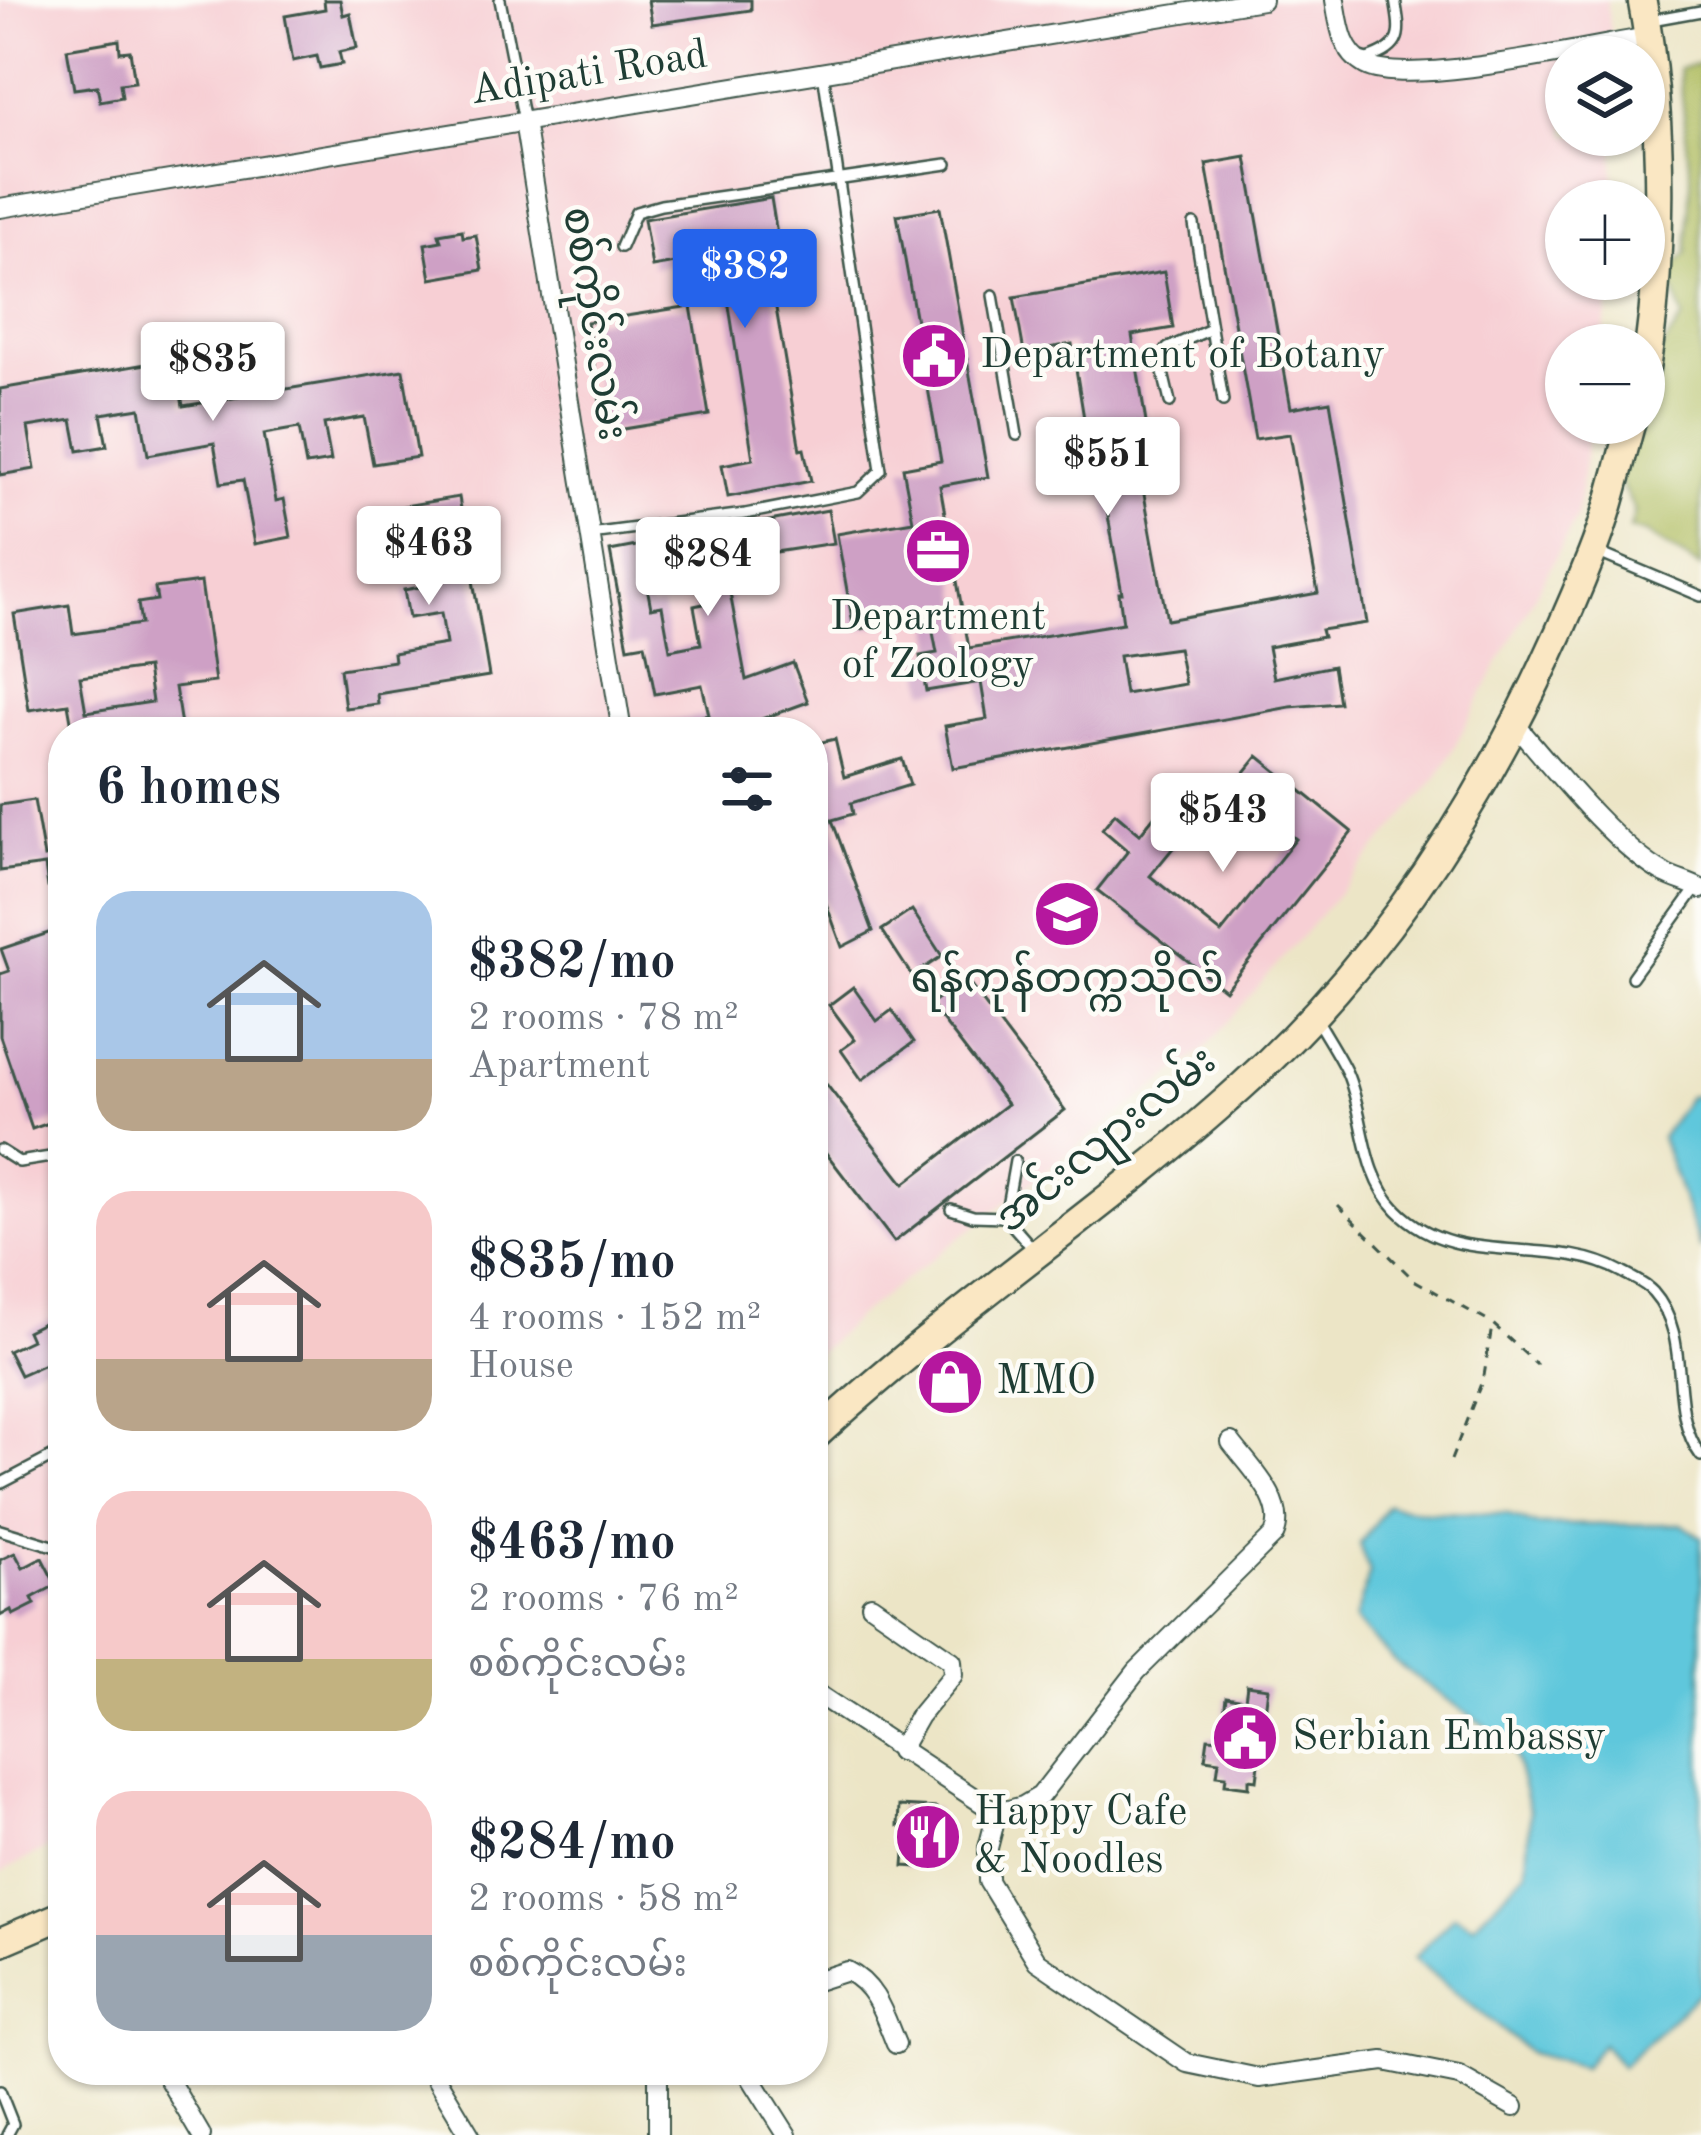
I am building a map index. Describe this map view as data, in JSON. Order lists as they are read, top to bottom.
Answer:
{
  "streets": {
    "main road": ["အင်းလျားလမ်း"],
    "street": ["Adipati Road", "စစ်ကိုင်းလမ်း"]
  },
  "crossings": [
    ["Adipati Road", "စစ်ကိုင်းလမ်း"]
  ],
  "places": {
    "public building": ["Department of Botany", "Serbian Embassy"],
    "office": ["Department of Zoology"],
    "school or university": ["ရန်ကုန်တက္ကသိုလ်"],
    "shop": ["MMO"],
    "restaurant": ["Happy Cafe & Noodles"]
  },
  "page": {
    "map_buttons": ["+", "−"],
    "price": [
      "$382",
      "$835",
      "$551",
      "$463",
      "$284",
      "$543"
    ],
    "heading": "6 homes",
    "list": [
      {
        "name": "$382/mo",
        "note": "2 rooms · 78 m² · Apartment"
      },
      {
        "name": "$835/mo",
        "note": "4 rooms · 152 m² · House"
      },
      {
        "name": "$463/mo",
        "note": "2 rooms · 76 m² · စစ်ကိုင်းလမ်း"
      },
      {
        "name": "$284/mo",
        "note": "2 rooms · 58 m² · စစ်ကိုင်းလမ်း"
      }
    ]
  }
}
